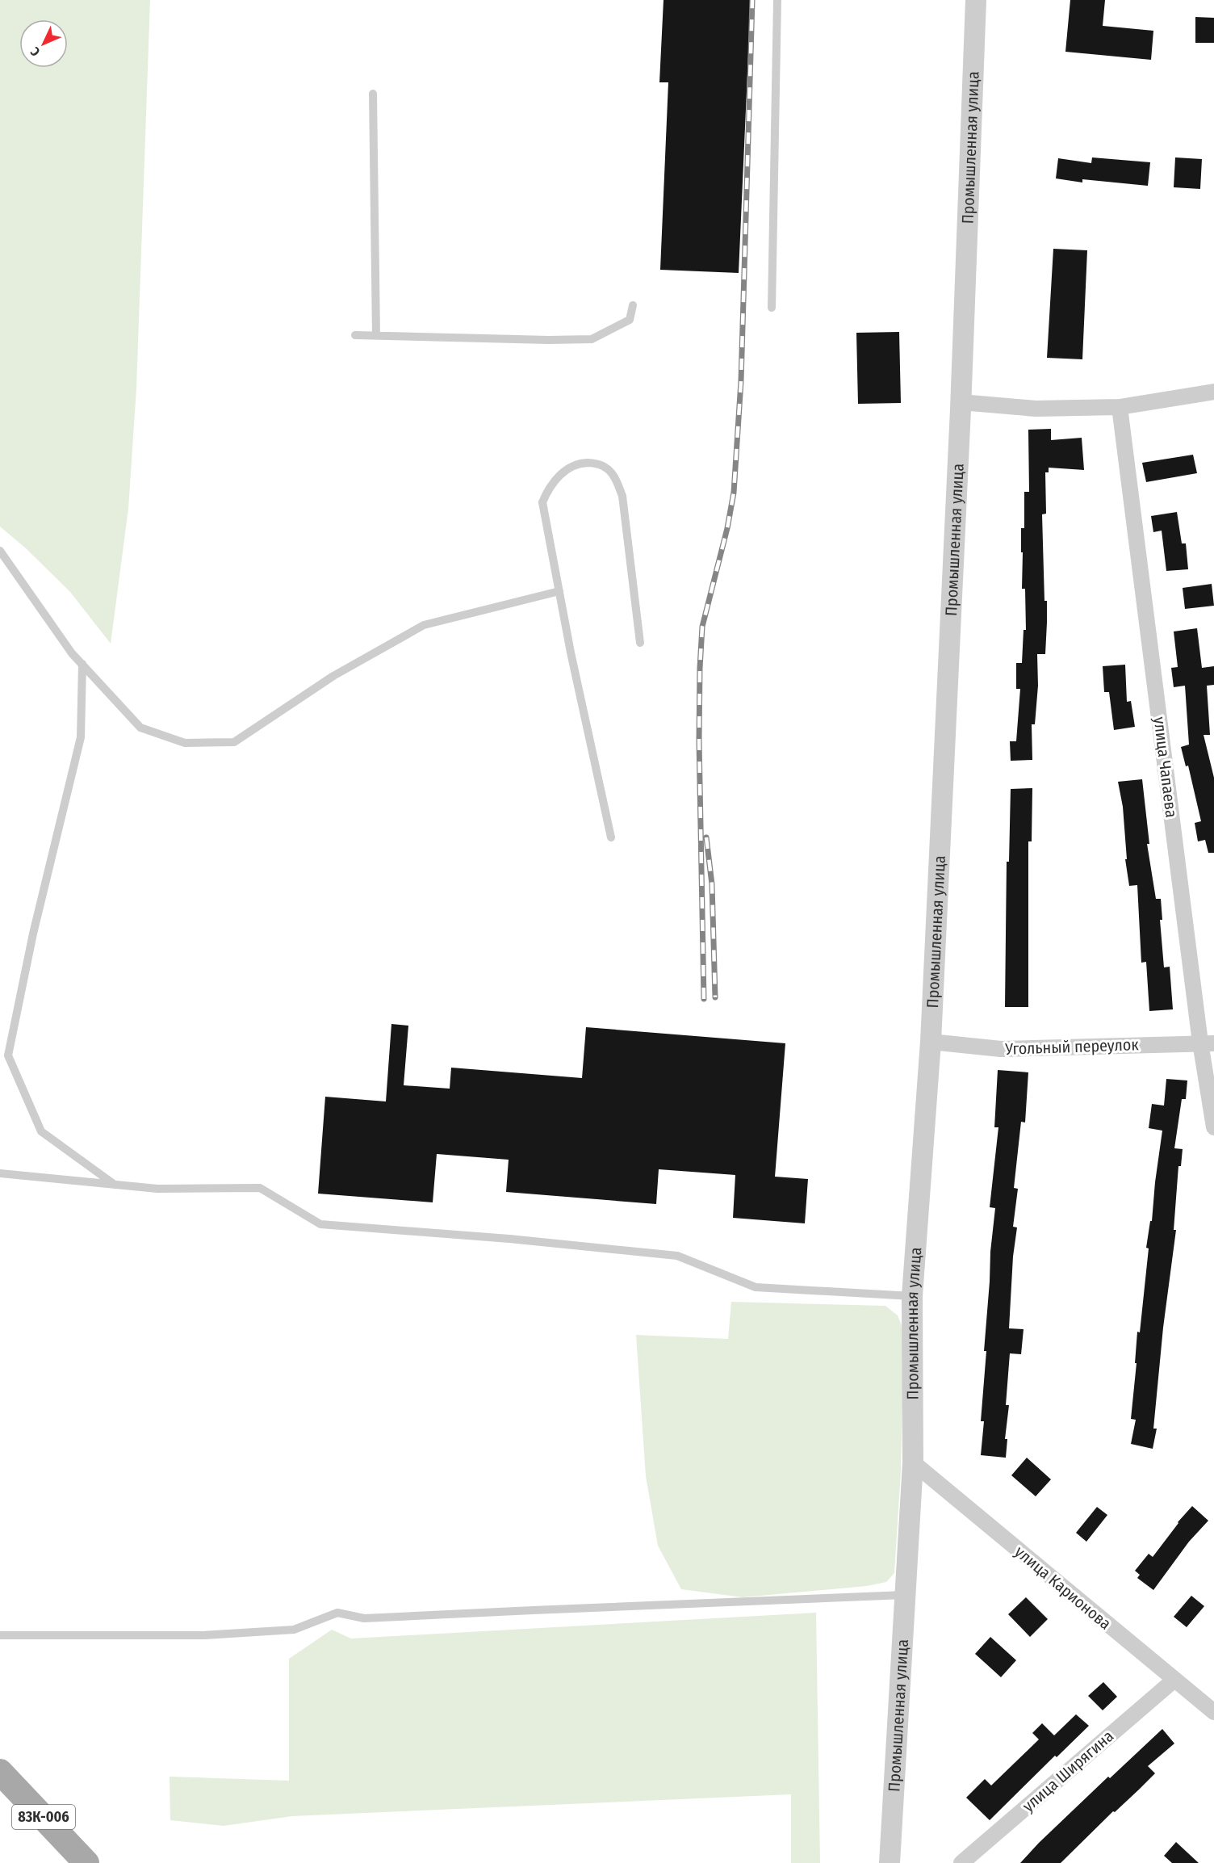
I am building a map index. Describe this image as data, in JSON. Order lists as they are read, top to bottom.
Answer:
{
  "streets": {
    "main road": ["83К-006"],
    "street": [
      "Промышленная улица",
      "улица Чапаева",
      "Угольный переулок",
      "улица Карионова",
      "улица Ширягина"
    ]
  },
  "crossings": [
    ["Промышленная улица", "Угольный переулок"],
    ["Промышленная улица", "улица Карионова"],
    ["улица Чапаева", "Угольный переулок"],
    ["улица Карионова", "улица Ширягина"]
  ],
  "north": "bottom left"
}
